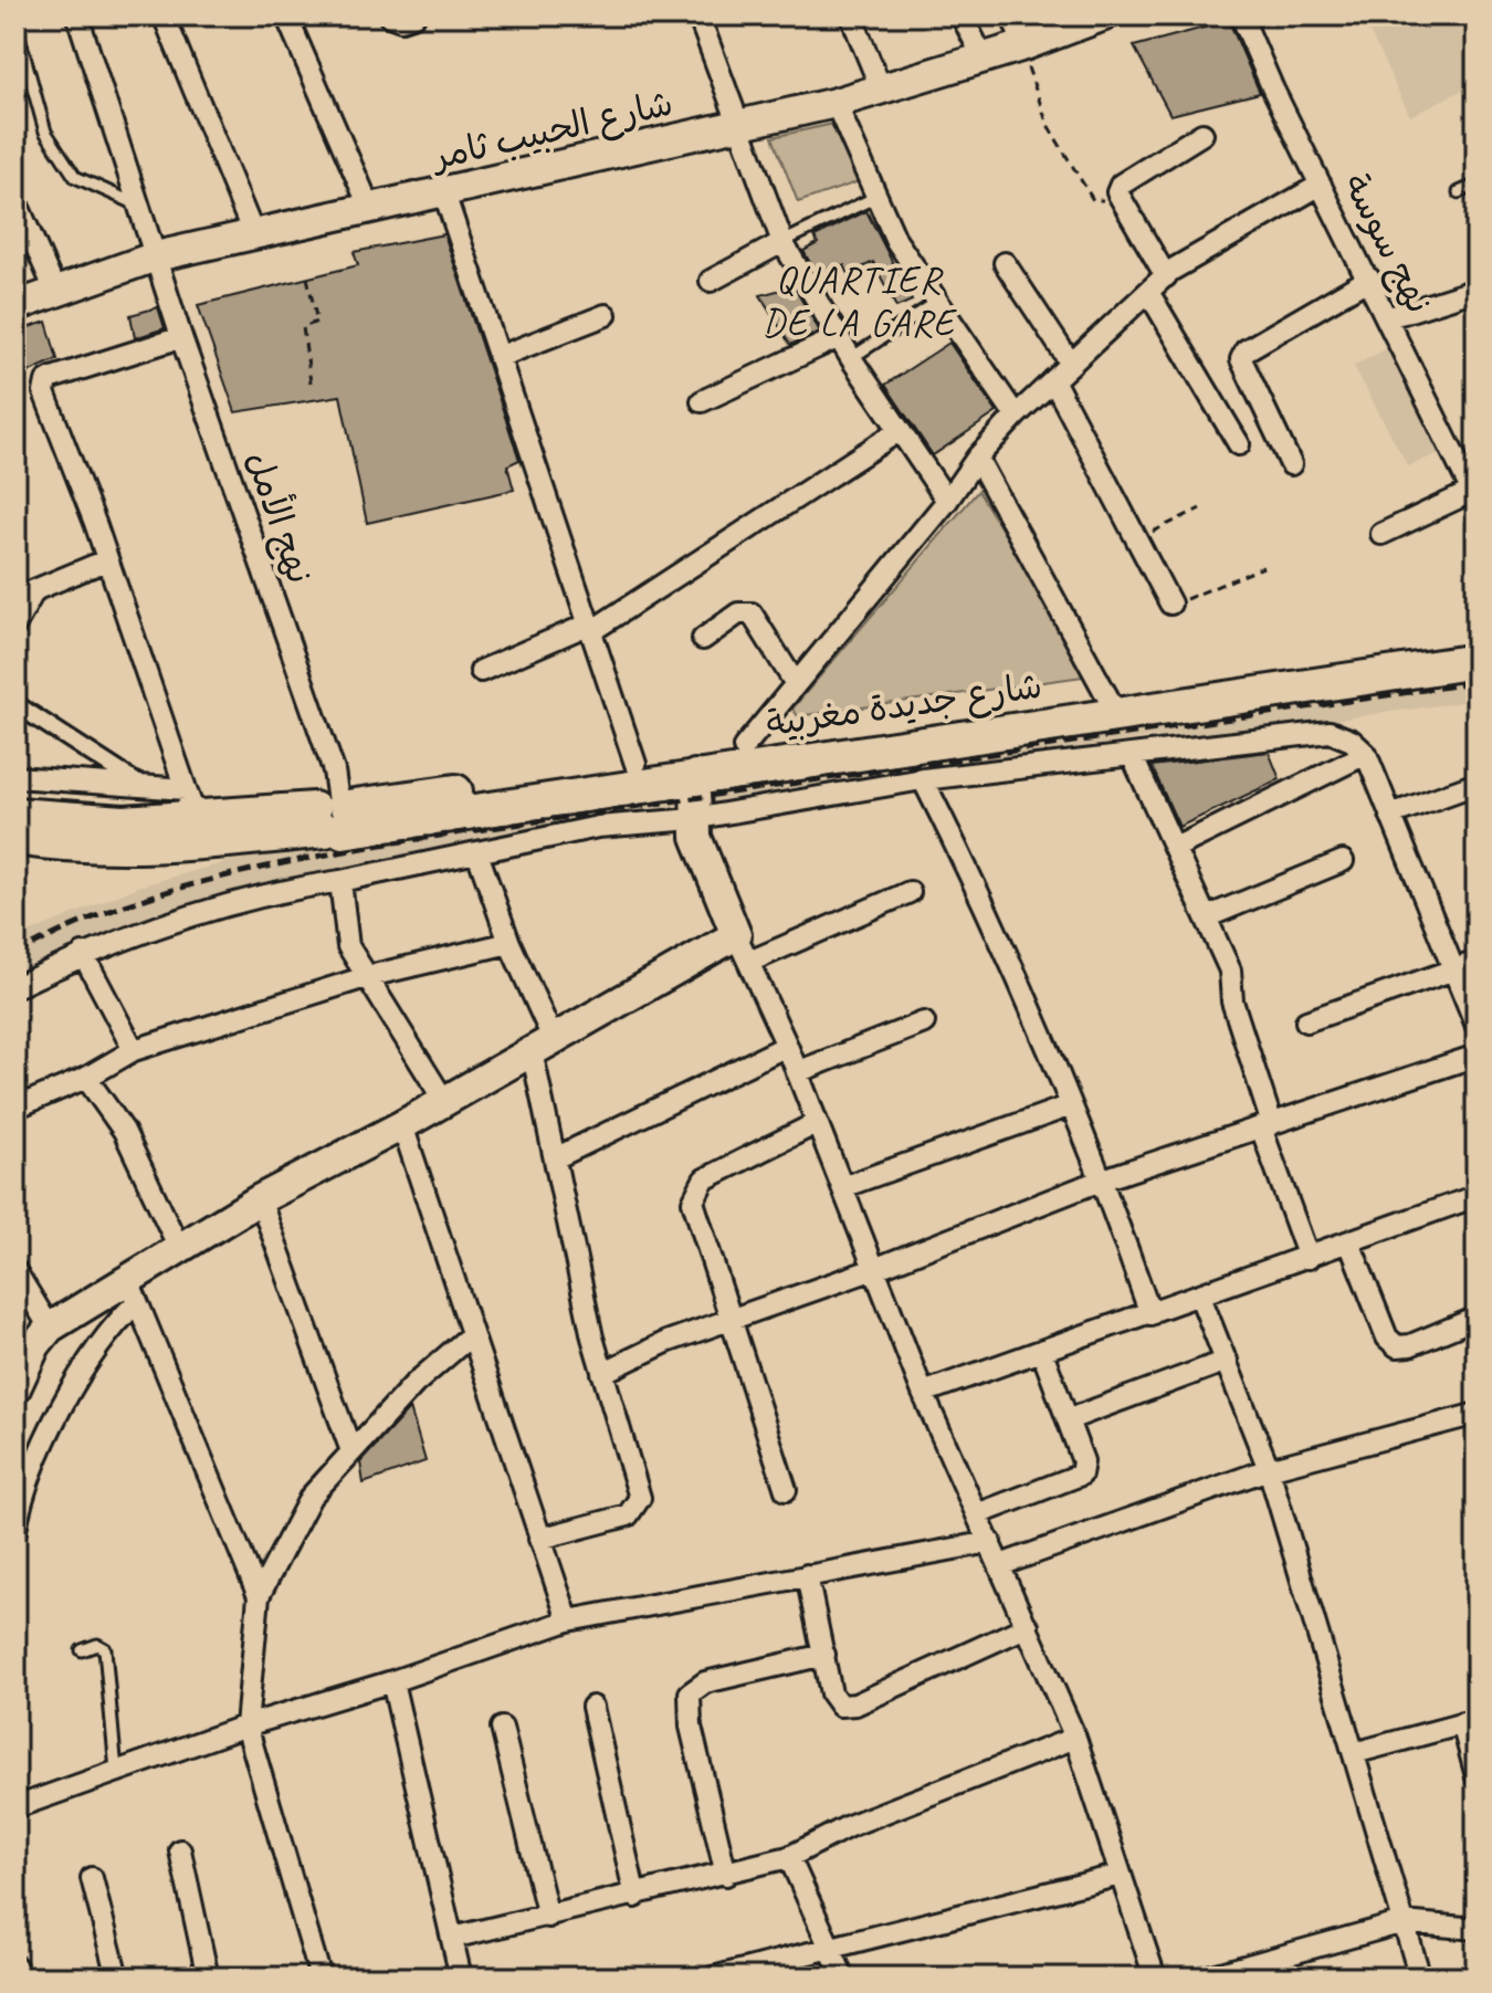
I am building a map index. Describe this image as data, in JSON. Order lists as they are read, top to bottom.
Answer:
{
  "streets": {
    "main road": ["شارع الحبيب ثامر", "شارع جديدة مغربية"],
    "street": ["نهج سوسة", "نهج الأمل"]
  },
  "crossings": [
    ["شارع الحبيب ثامر", "نهج الأمل"],
    ["نهج الأمل", "شارع جديدة مغربية"]
  ],
  "districts": ["QUARTIER DE LA GARE"]
}
